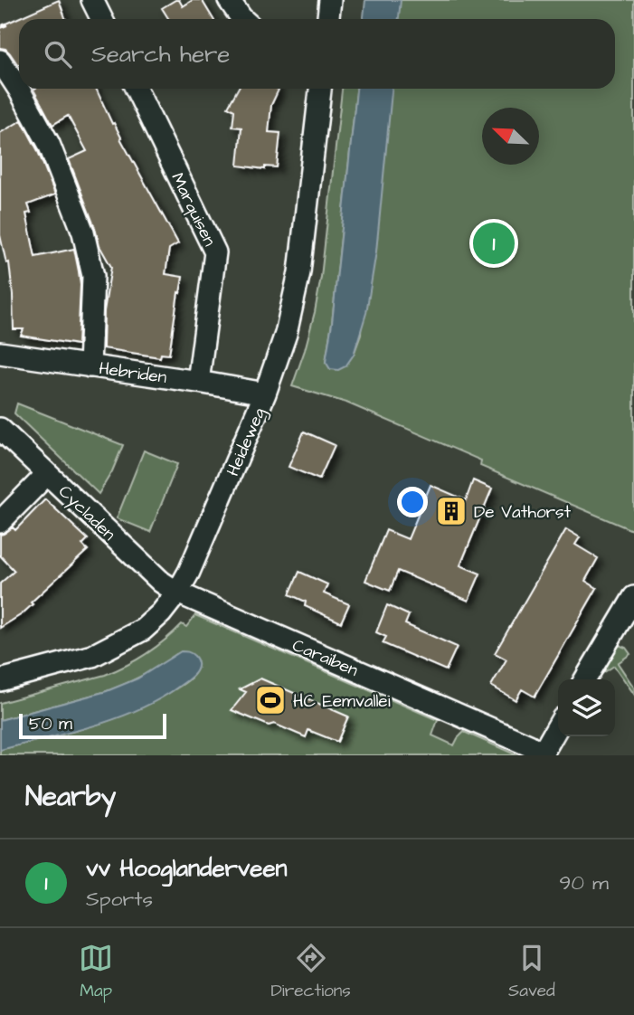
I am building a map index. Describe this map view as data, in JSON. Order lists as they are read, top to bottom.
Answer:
{
  "streets": {
    "street": [
      "Marquisen",
      "Hebriden",
      "Heideweg",
      "Cycladen",
      "Caraïben"
    ]
  },
  "crossings": [
    ["Marquisen", "Hebriden"],
    ["Hebriden", "Heideweg"],
    ["Heideweg", "Cycladen"],
    ["Heideweg", "Caraïben"],
    ["Cycladen", "Caraïben"]
  ],
  "places": {
    "building": ["De Vathorst"],
    "sports": ["HC Eemvallei"]
  },
  "scale_bar": "50 m",
  "north": "top left",
  "page": {
    "search": "Search here",
    "pins": "1",
    "scale": "50 m",
    "heading": "Nearby",
    "list": [
      {
        "mark": "1",
        "name": "vv Hooglanderveen",
        "note": "Sports",
        "value": "90 m"
      }
    ],
    "nav": ["Map", "Directions", "Saved"]
  }
}
